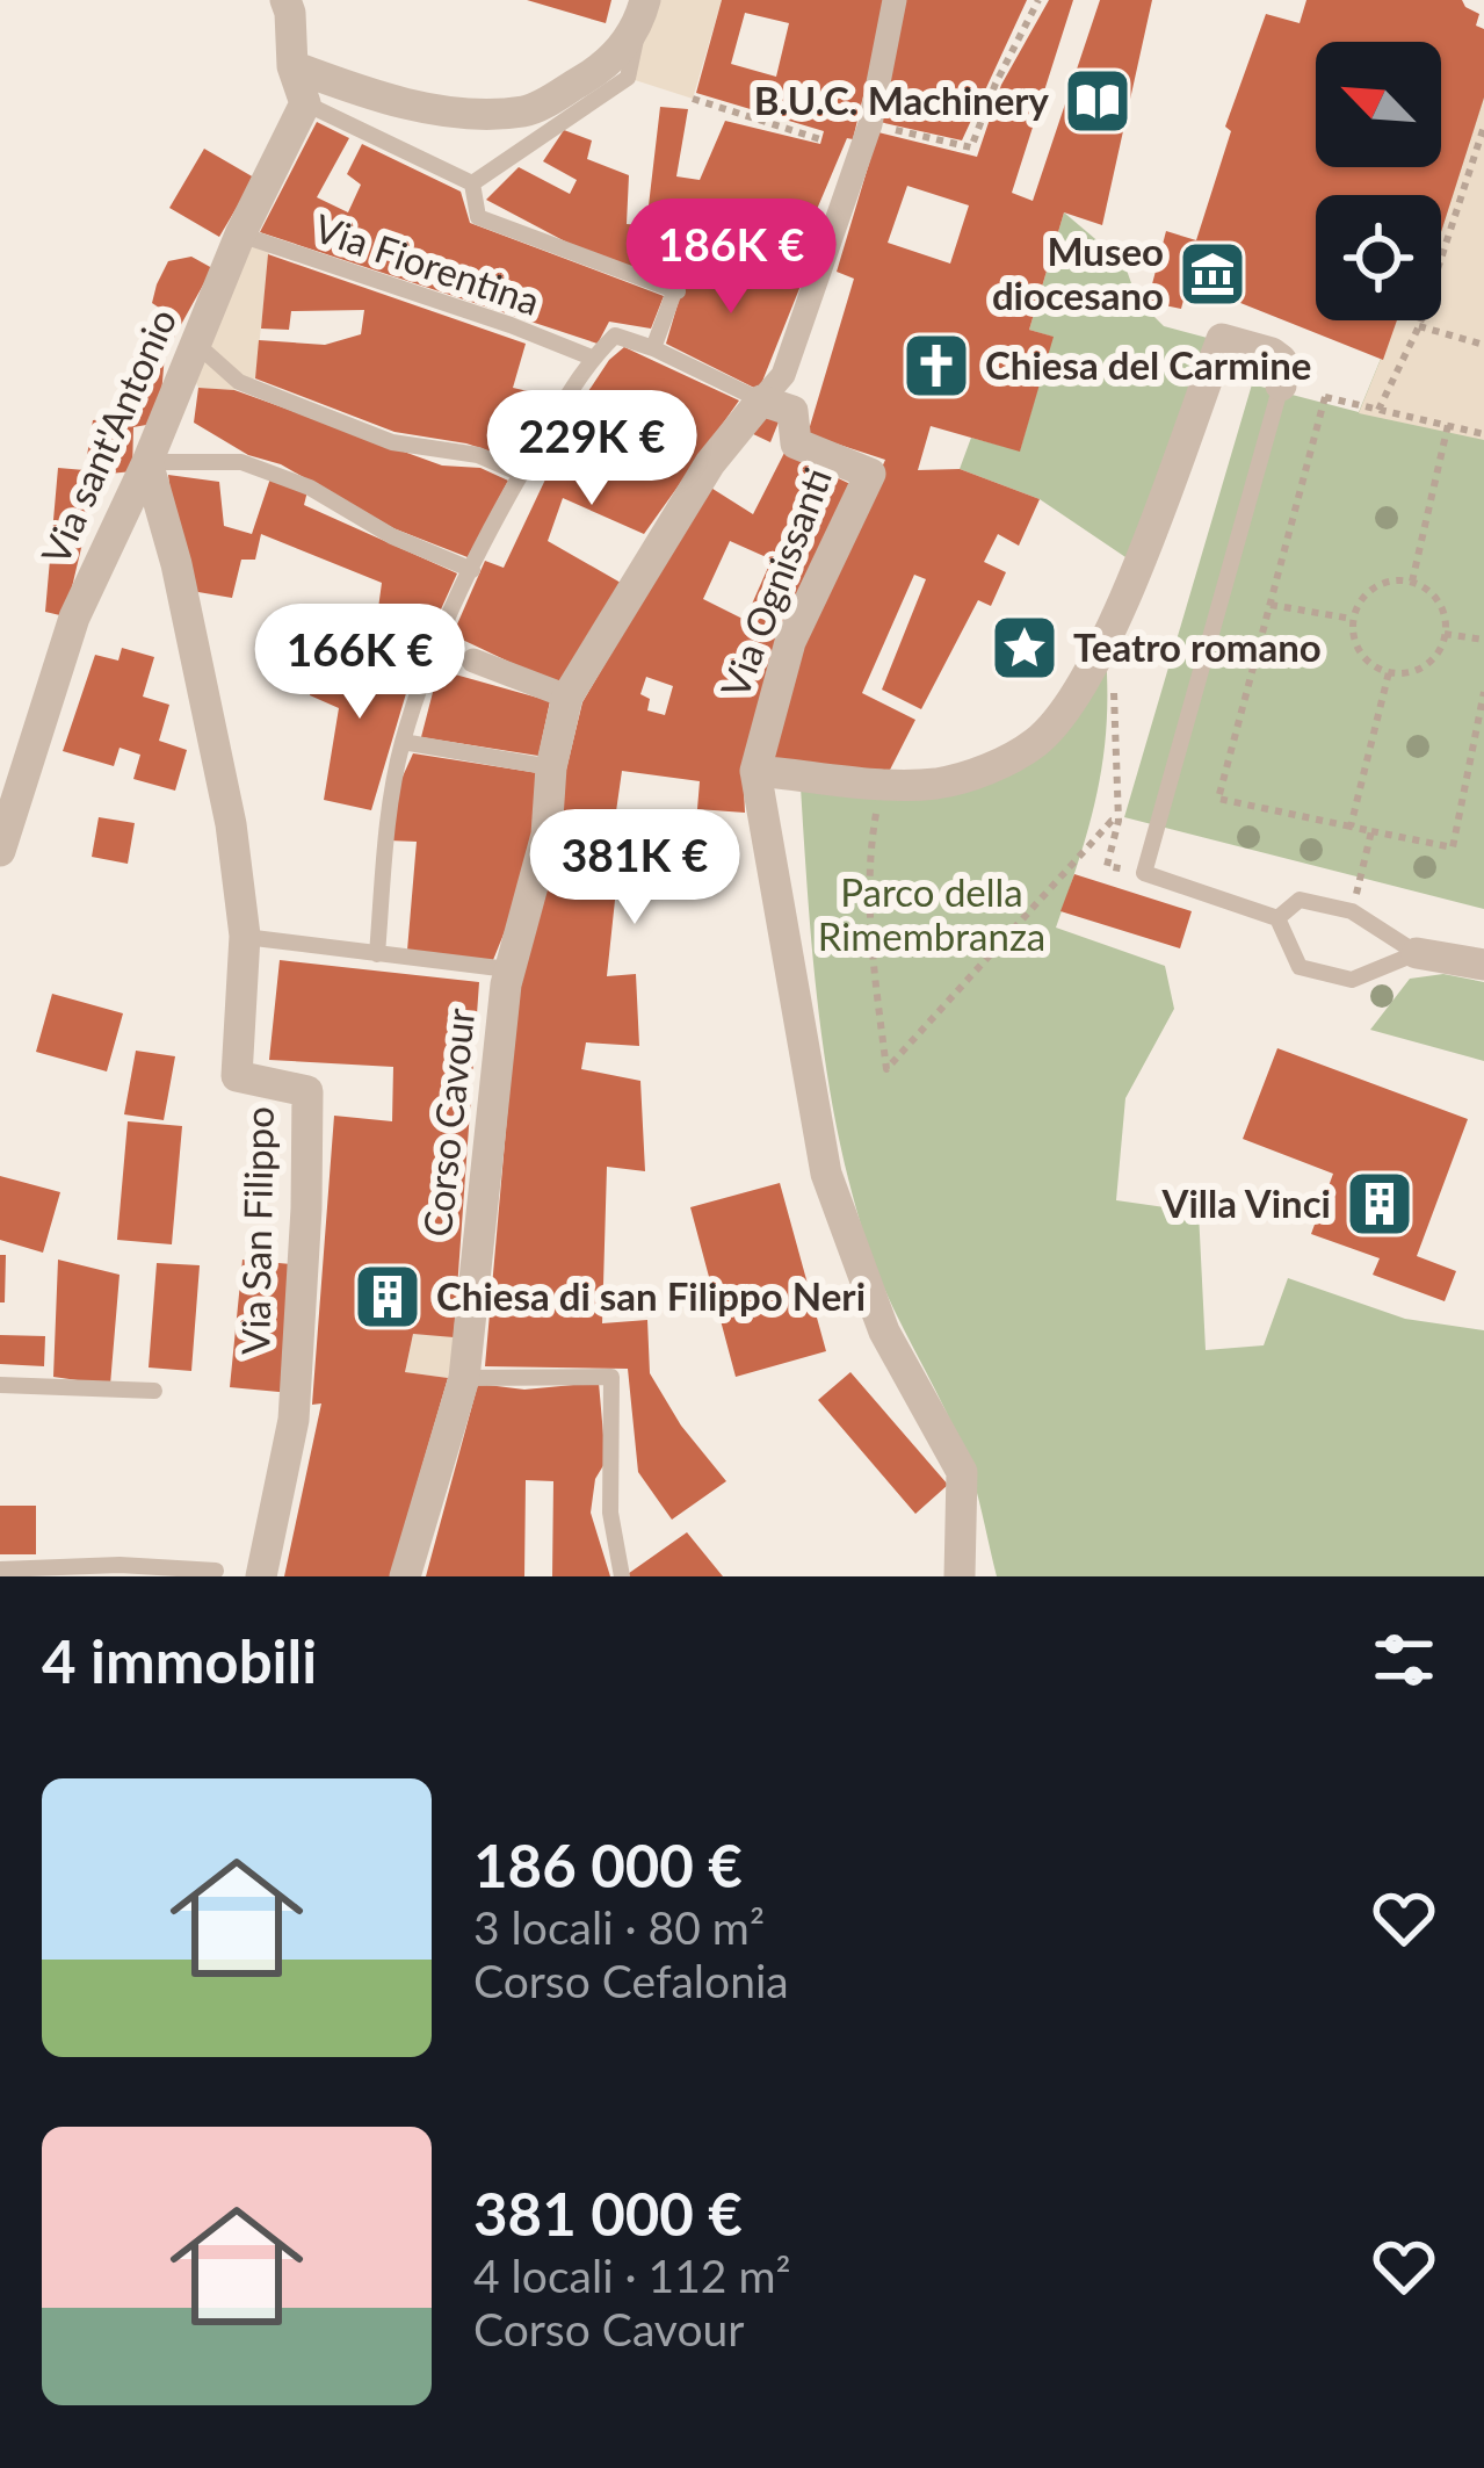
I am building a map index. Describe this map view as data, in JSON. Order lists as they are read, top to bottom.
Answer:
{
  "streets": {
    "street": [
      "Via sant'Antonio",
      "Via Ognissanti",
      "Corso Cavour",
      "Via San Filippo"
    ],
    "lane": ["Via Fiorentina"]
  },
  "crossings": [
    ["Via Fiorentina", "Via sant'Antonio"],
    ["Via Ognissanti", "Corso Cavour"]
  ],
  "parks": ["Parco della Rimembranza"],
  "places": {
    "library": ["B.U.C. Machinery"],
    "museum": ["Museo diocesano"],
    "church": ["Chiesa del Carmine"],
    "place": ["Teatro romano"],
    "building": ["Villa Vinci", "Chiesa di san Filippo Neri"]
  },
  "north": "top left",
  "page": {
    "price": [
      "186K €",
      "229K €",
      "166K €",
      "381K €"
    ],
    "heading": "4 immobili",
    "list": [
      {
        "name": "186 000 €",
        "note": "3 locali · 80 m² · Corso Cefalonia"
      },
      {
        "name": "381 000 €",
        "note": "4 locali · 112 m² · Corso Cavour"
      }
    ]
  }
}
